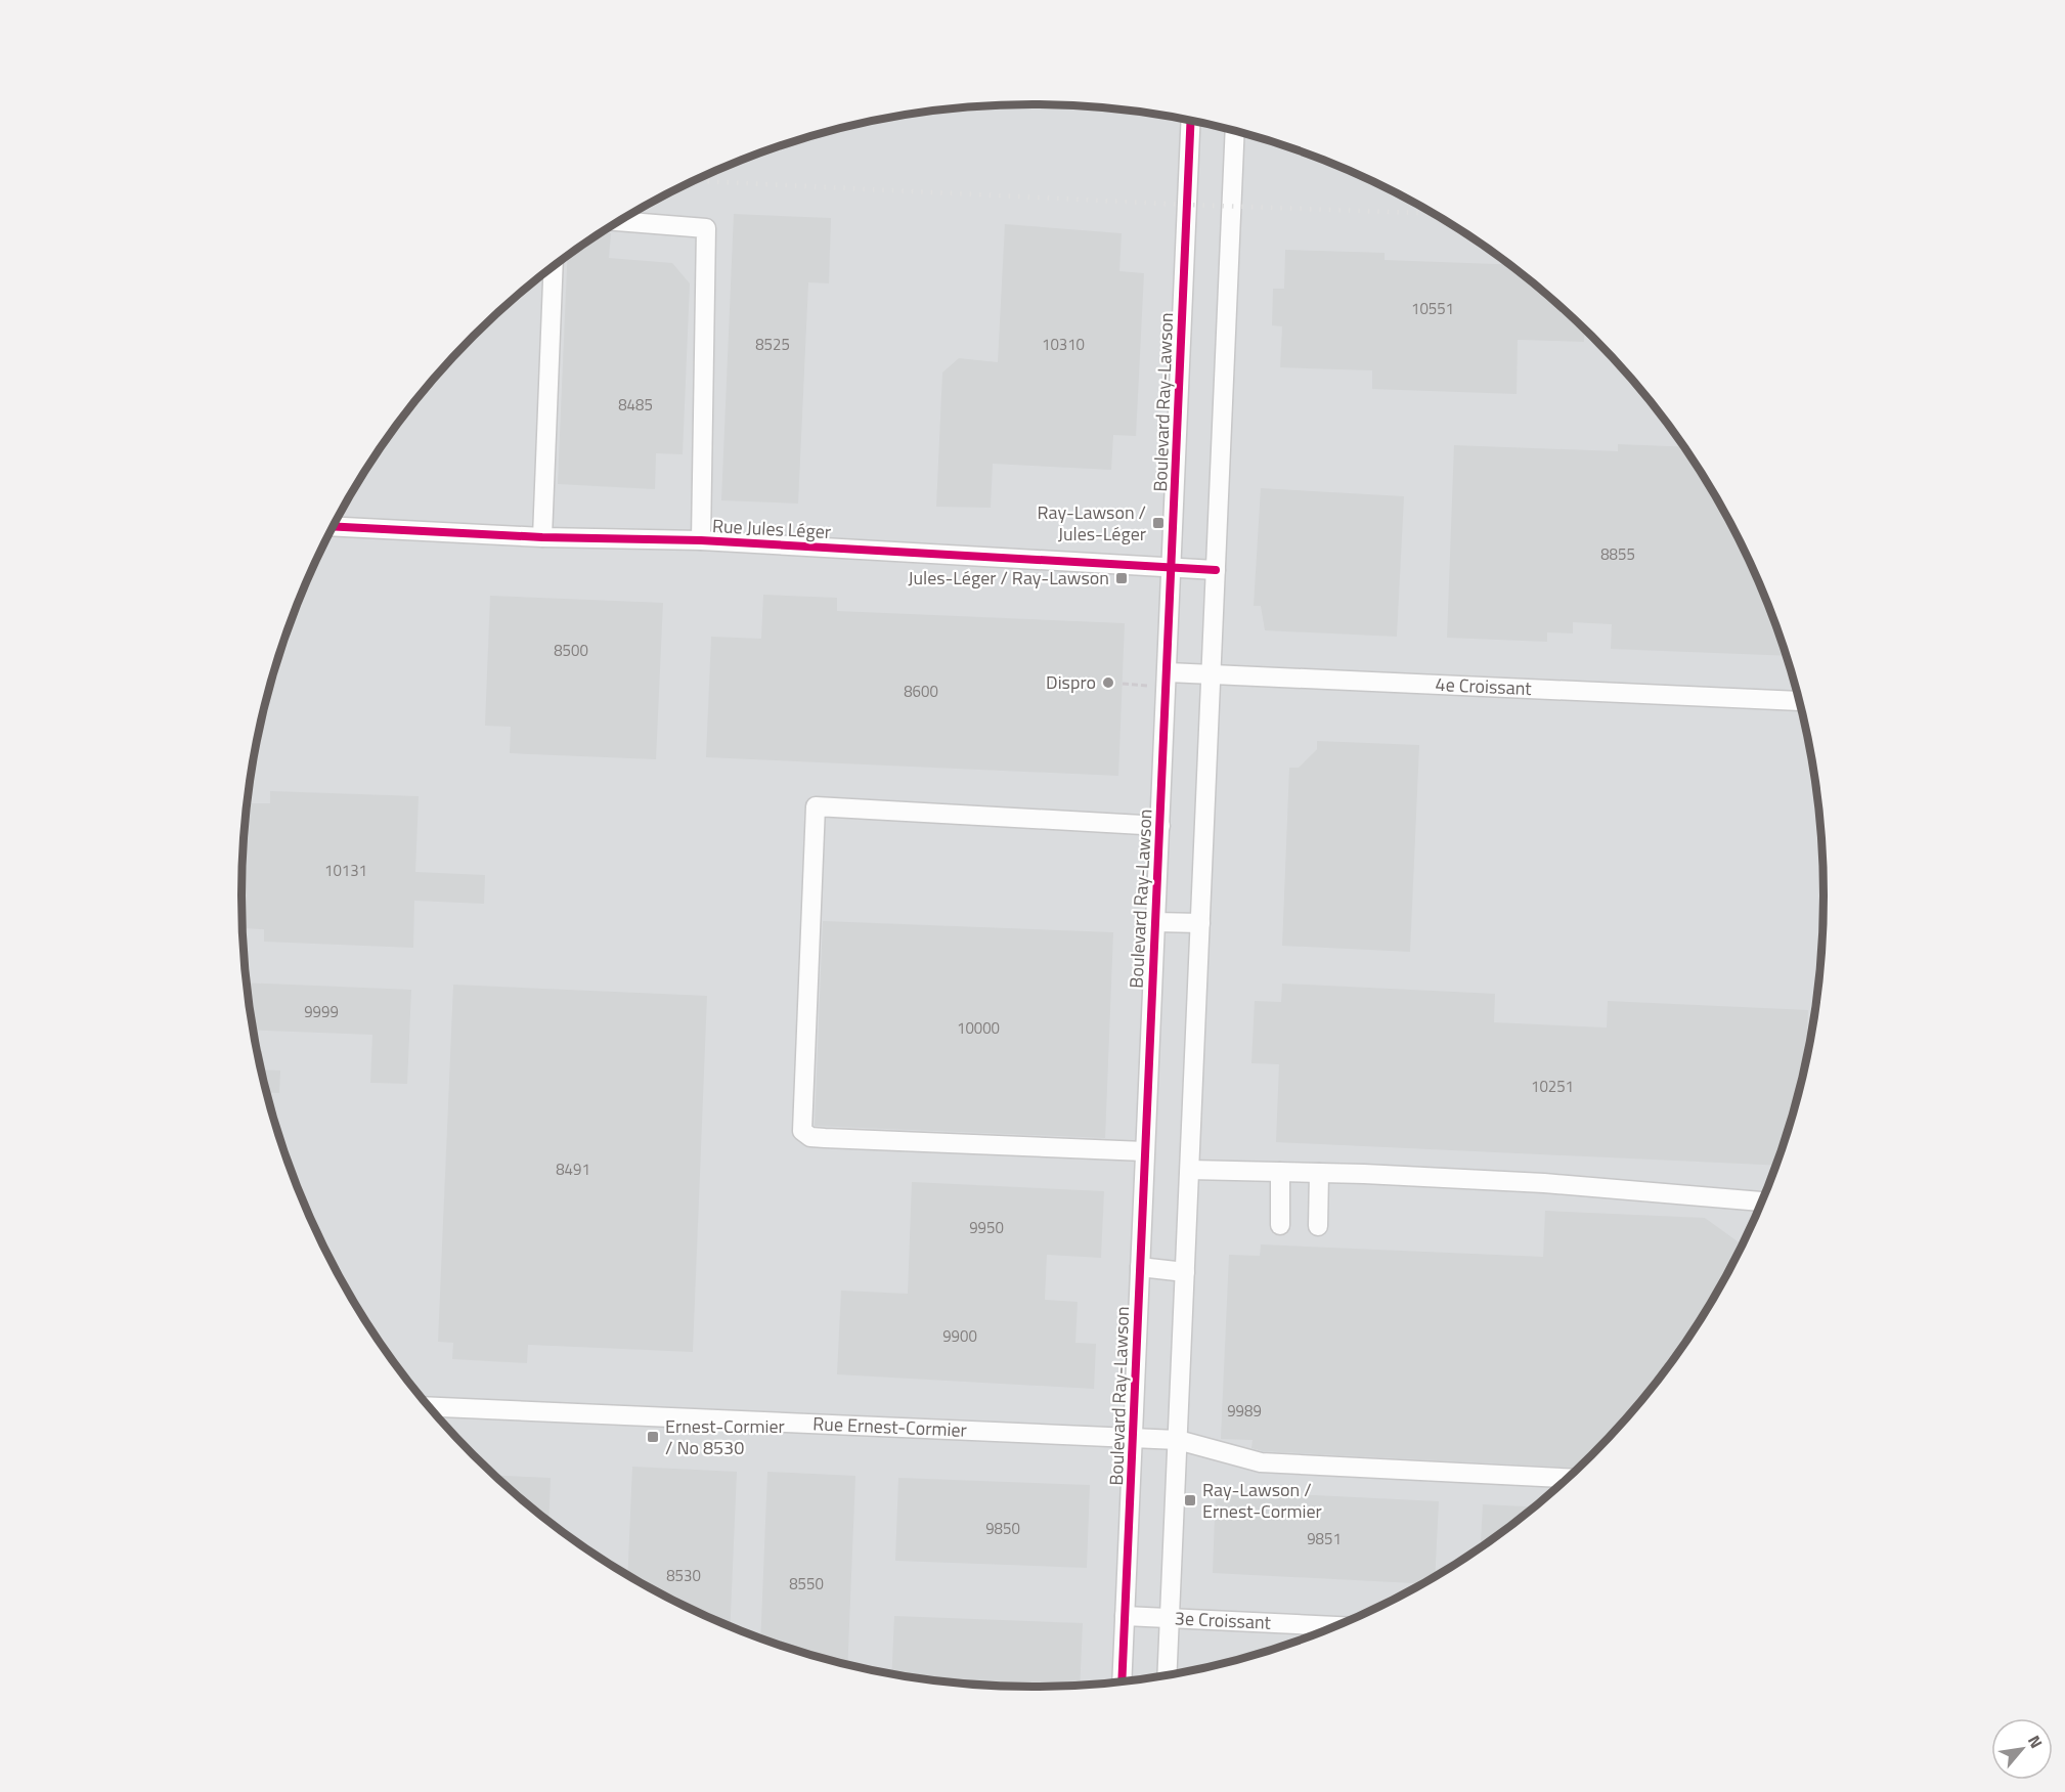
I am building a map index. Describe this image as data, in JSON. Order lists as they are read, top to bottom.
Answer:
{
  "streets": {
    "street": [
      "Boulevard Ray-Lawson",
      "Rue Jules Léger",
      "4e Croissant",
      "Rue Ernest-Cormier",
      "3e Croissant"
    ]
  },
  "crossings": [
    ["Boulevard Ray-Lawson", "Rue Jules Léger"],
    ["Boulevard Ray-Lawson", "4e Croissant"],
    ["Boulevard Ray-Lawson", "Rue Ernest-Cormier"],
    ["Boulevard Ray-Lawson", "3e Croissant"]
  ],
  "places": {
    "transit": [
      "Ray-Lawson / Jules-Léger",
      "Jules-Léger / Ray-Lawson",
      "Ernest-Cormier / No 8530",
      "Ray-Lawson / Ernest-Cormier"
    ],
    "other": ["Dispro"]
  },
  "house_numbers": [
    "10551",
    "8525",
    "10310",
    "8485",
    "8855",
    "8500",
    "8600",
    "10131",
    "9999",
    "10000",
    "10251",
    "8491",
    "9950",
    "9900",
    "9989",
    "9850",
    "9851",
    "8530",
    "8550"
  ],
  "north": "top right"
}
